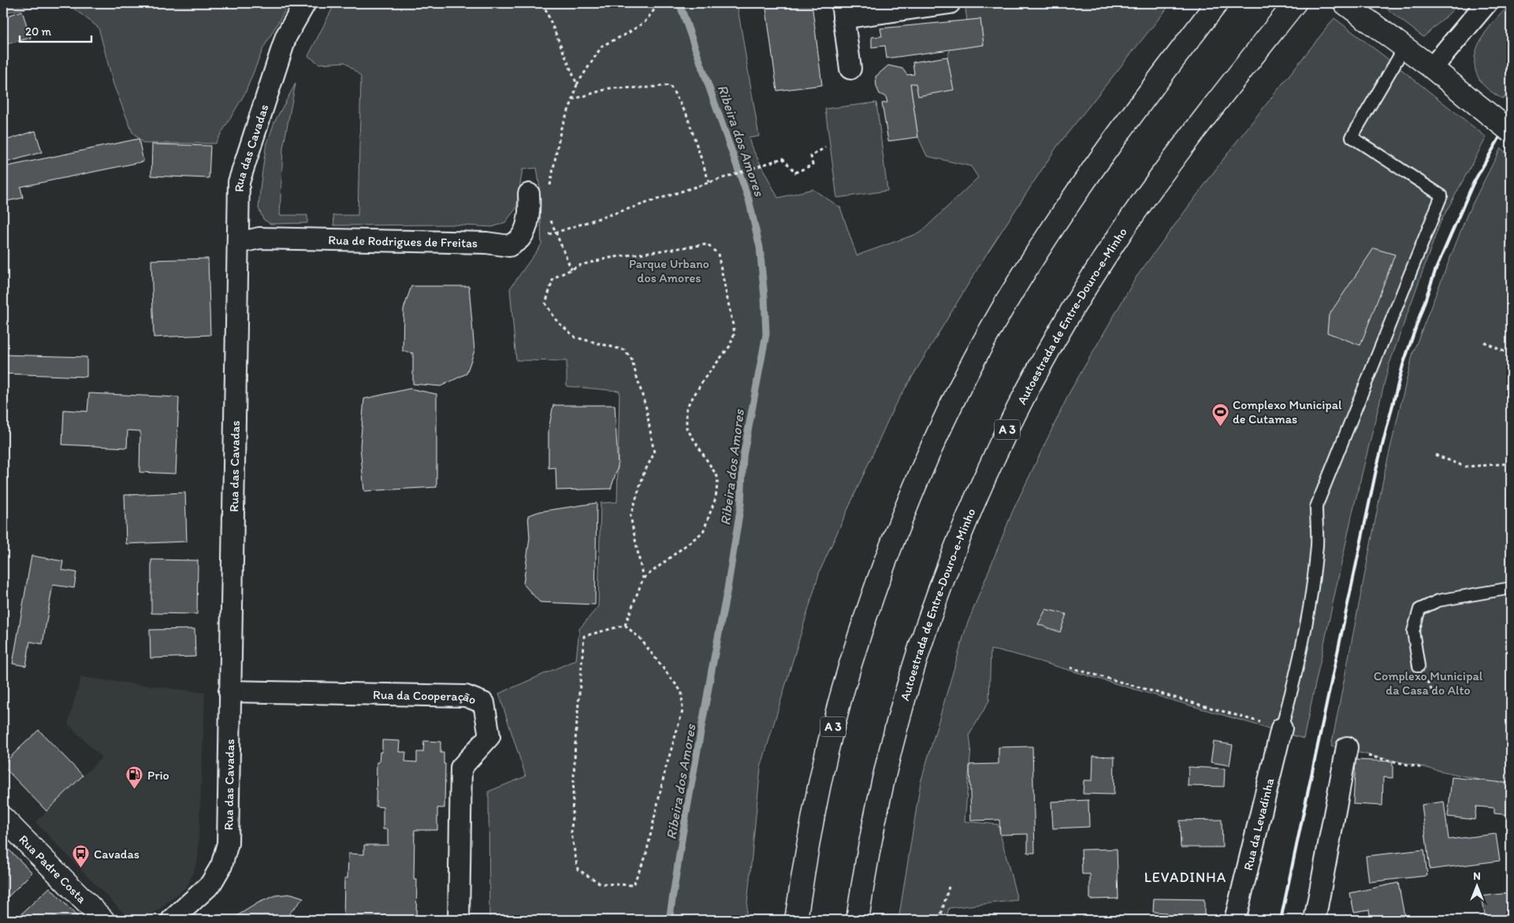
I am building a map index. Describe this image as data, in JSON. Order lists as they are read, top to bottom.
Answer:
{
  "streets": {
    "main road": ["Autoestrada de Entre-Douro-e-Minho", "A 3", "Rua Padre Costa"],
    "street": [
      "Rua das Cavadas",
      "Rua de Rodrigues de Freitas",
      "Rua da Cooperação",
      "Rua da Levadinha"
    ]
  },
  "crossings": [
    ["Rua das Cavadas", "Rua de Rodrigues de Freitas"],
    ["Rua das Cavadas", "Rua da Cooperação"]
  ],
  "districts": ["LEVADINHA"],
  "water": ["Ribeira dos Amores"],
  "parks": ["Parque Urbano dos Amores", "Complexo Municipal da Casa do Alto"],
  "places": {
    "sports": ["Complexo Municipal de Cutamas"],
    "fuel station": ["Prio"],
    "bus stop": ["Cavadas"]
  },
  "scale_bar": "20 m",
  "north": "top"
}
